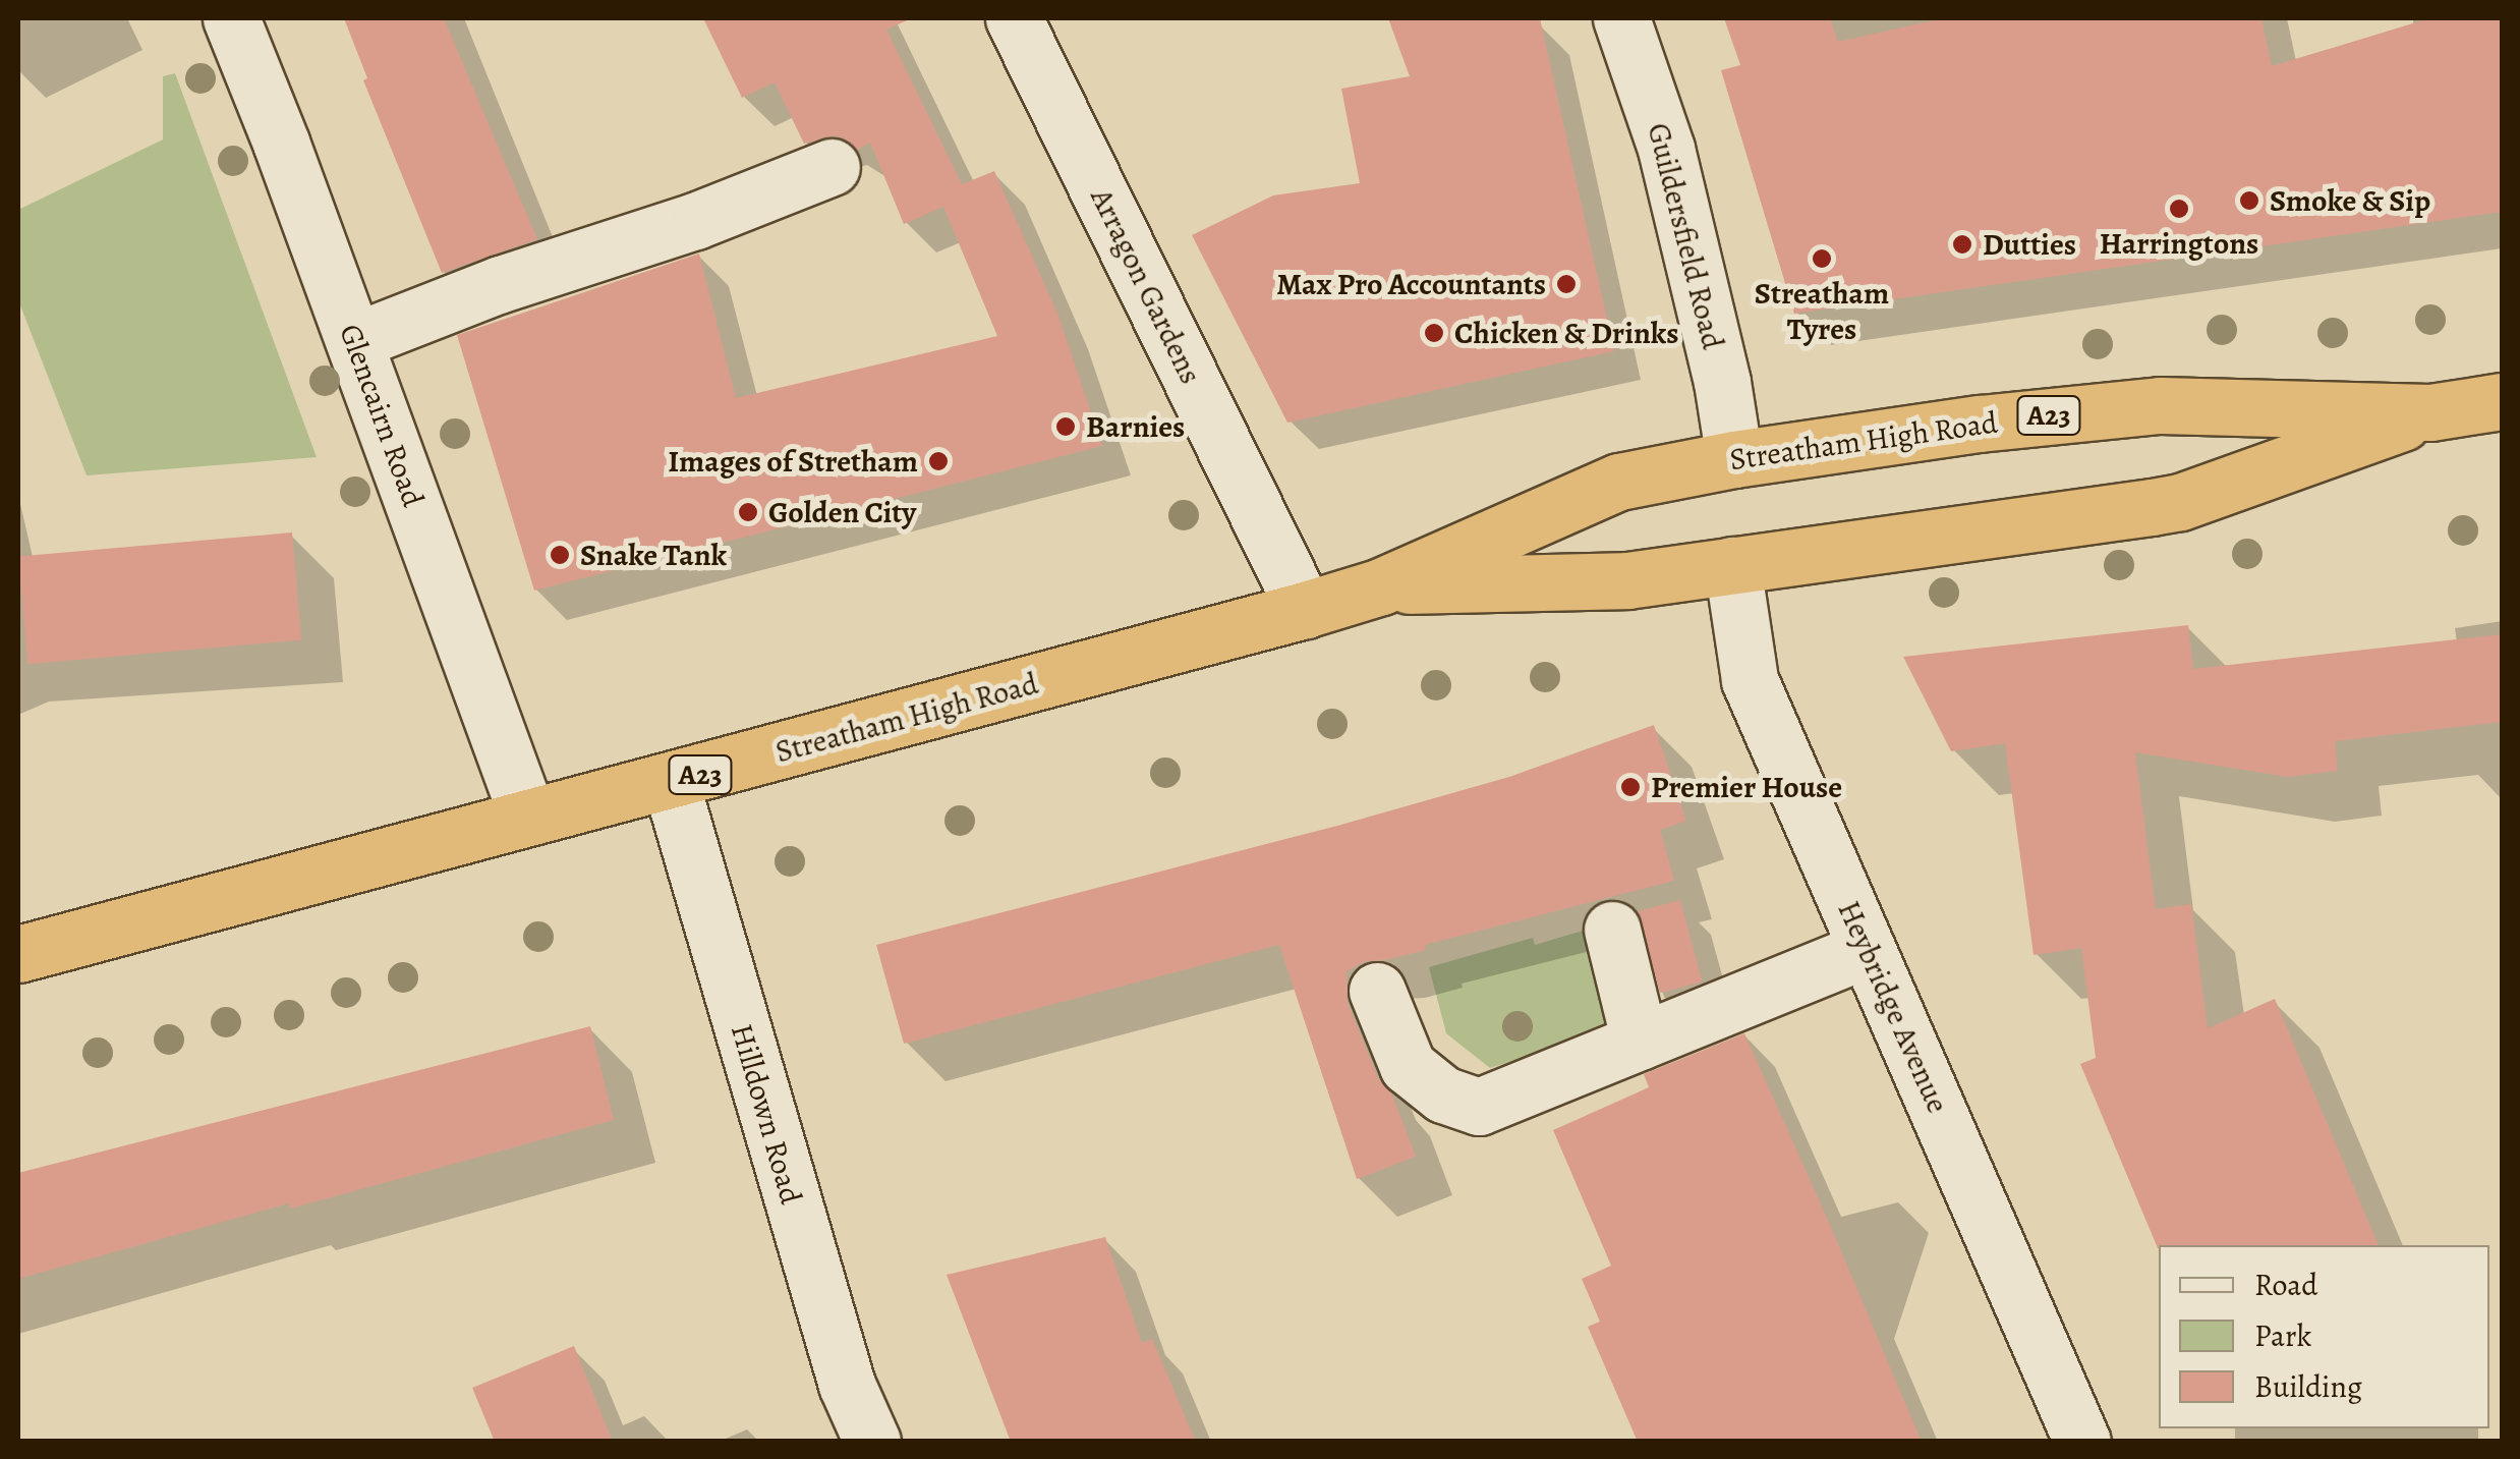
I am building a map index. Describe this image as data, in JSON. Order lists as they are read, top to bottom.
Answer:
{
  "streets": {
    "highway": ["A23", "Streatham High Road"],
    "street": [
      "Guildersfield Road",
      "Arragon Gardens",
      "Glencairn Road",
      "Heybridge Avenue",
      "Hilldown Road"
    ]
  },
  "crossings": [
    ["Guildersfield Road", "Streatham High Road"],
    ["Arragon Gardens", "Streatham High Road"],
    ["Glencairn Road", "Streatham High Road"],
    ["Streatham High Road", "Heybridge Avenue"],
    ["Streatham High Road", "Hilldown Road"]
  ],
  "places": [
    "Smoke & Sip",
    "Harringtons",
    "Dutties",
    "Streatham Tyres",
    "Max Pro Accountants",
    "Chicken & Drinks",
    "Barnies",
    "Images of Stretham",
    "Golden City",
    "Snake Tank",
    "Premier House"
  ],
  "legend": ["Road", "Park", "Building"]
}
